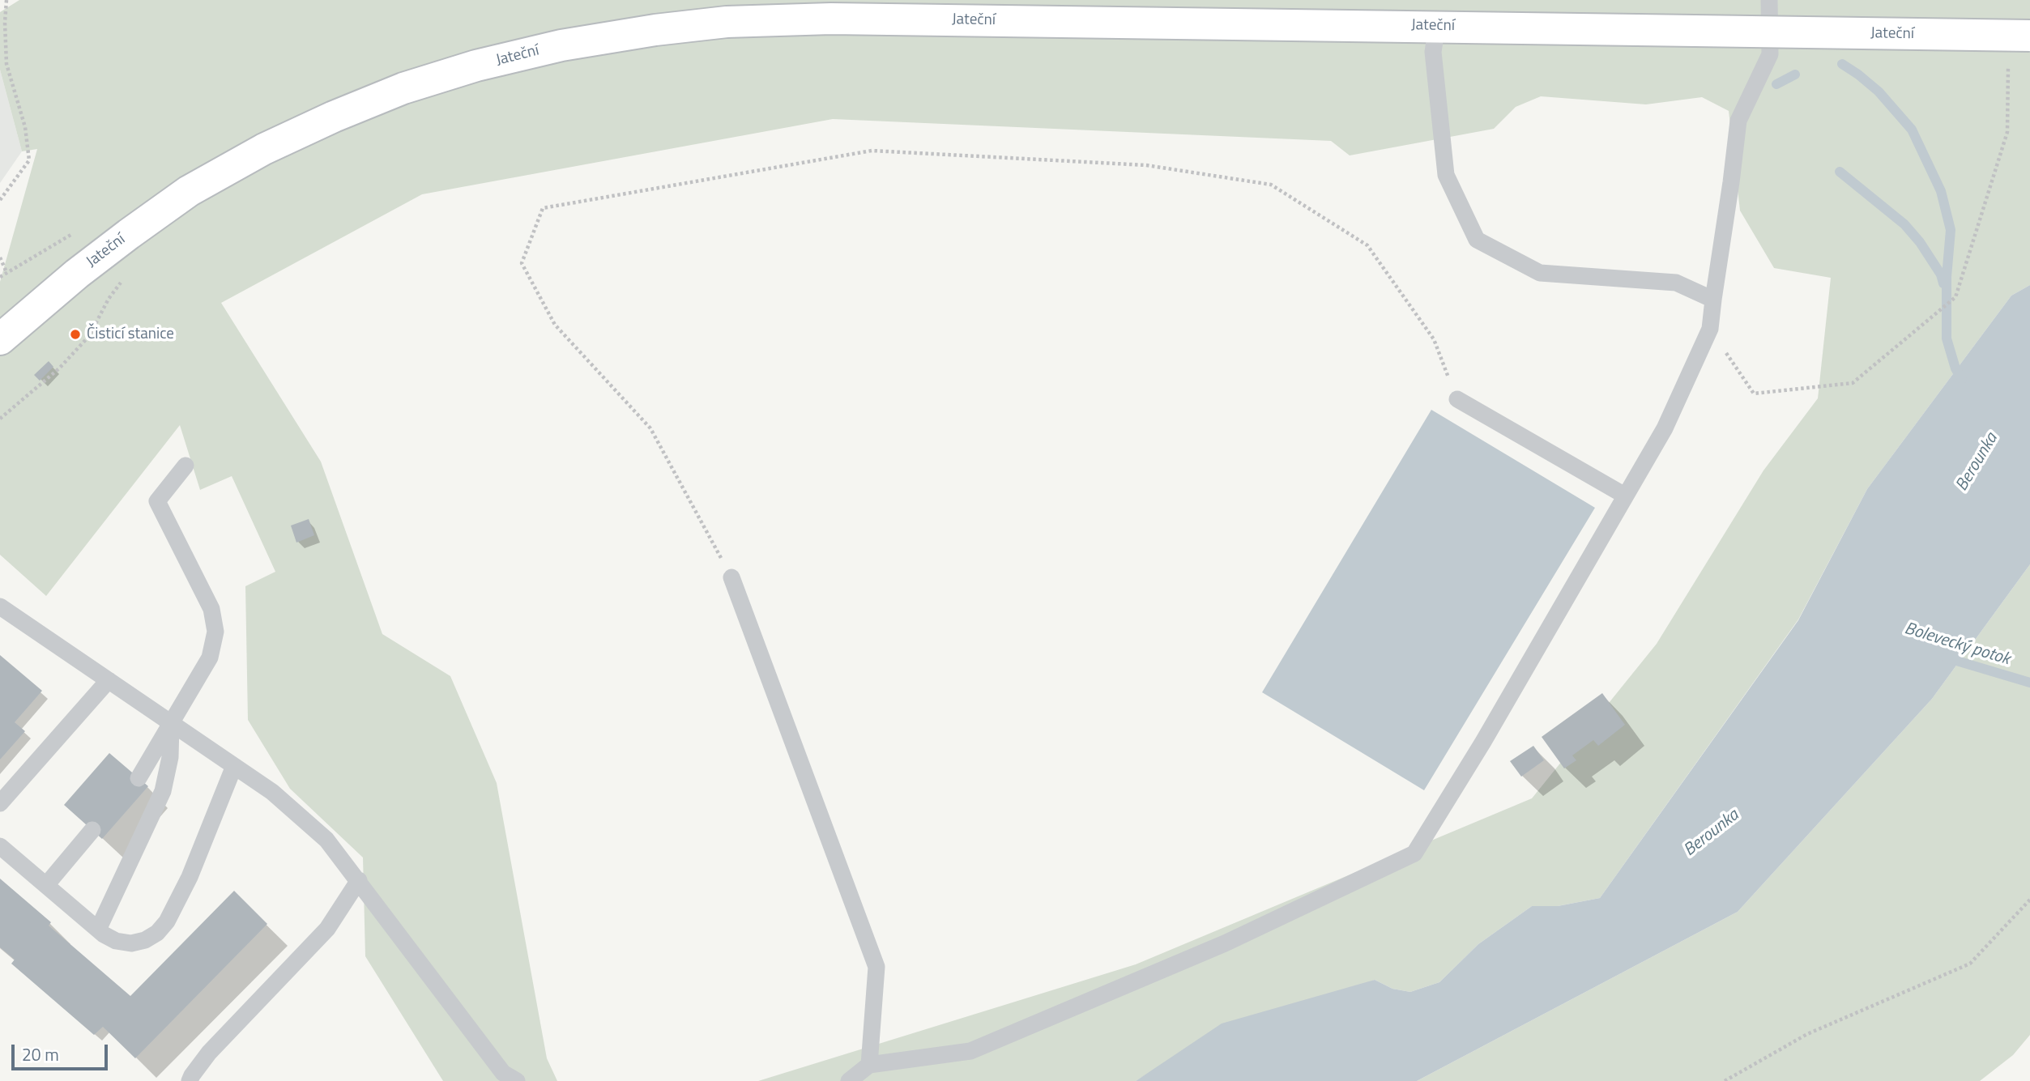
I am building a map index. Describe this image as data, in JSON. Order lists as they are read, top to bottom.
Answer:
{
  "streets": {
    "main road": ["Jateční"]
  },
  "water": ["Berounka", "Bolevecký potok"],
  "places": ["Čisticí stanice"],
  "scale_bar": "20 m"
}
